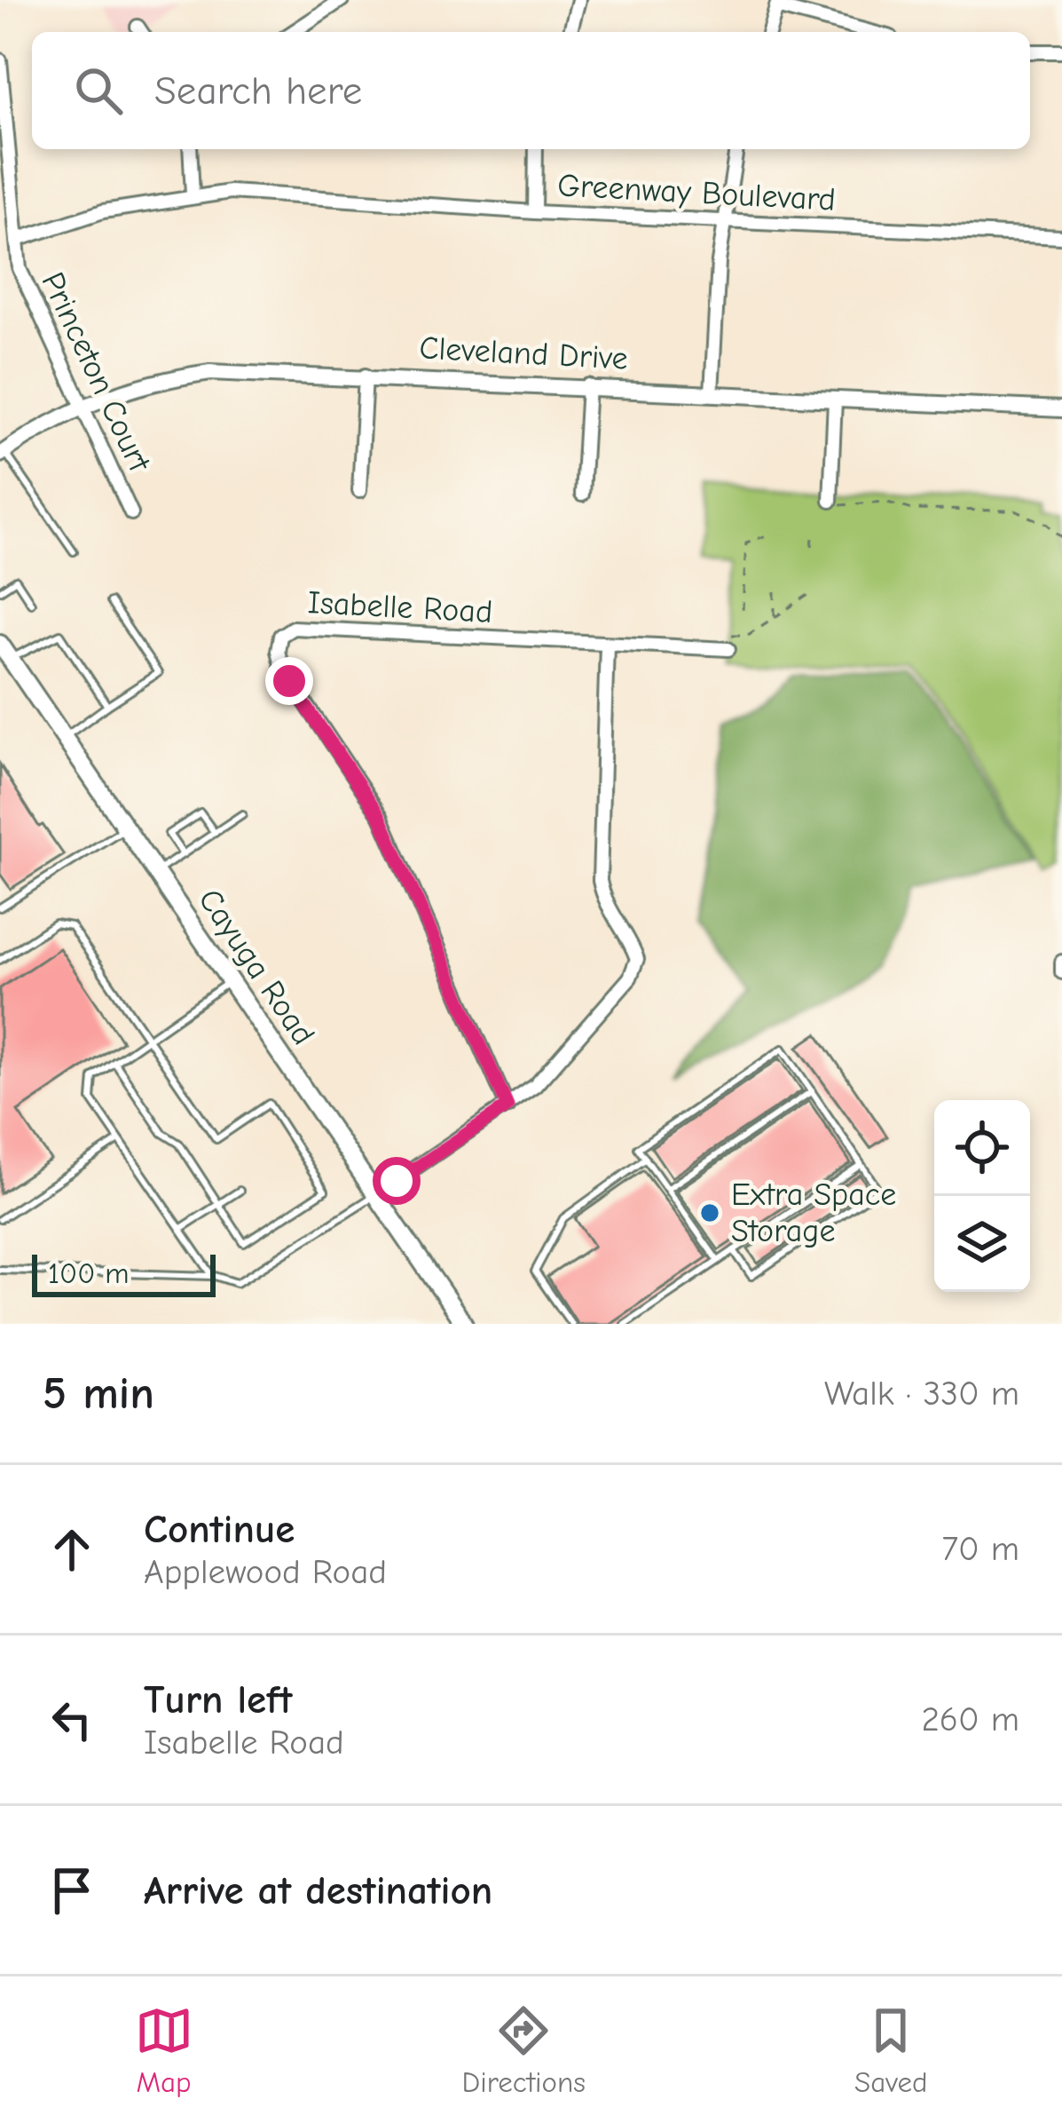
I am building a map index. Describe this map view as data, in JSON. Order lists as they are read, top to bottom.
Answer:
{
  "streets": {
    "main road": ["Cayuga Road"],
    "street": [
      "Greenway Boulevard",
      "Cleveland Drive",
      "Princeton Court",
      "Isabelle Road"
    ]
  },
  "crossings": [
    ["Greenway Boulevard", "Princeton Court"],
    ["Cleveland Drive", "Princeton Court"]
  ],
  "places": ["Extra Space Storage"],
  "scale_bar": "100 m",
  "page": {
    "search": "Search here",
    "scale": "100 m",
    "heading": ["5 min", "Walk · 330 m"],
    "list": [
      ["Continue", "Applewood Road", "70 m"],
      ["Turn left", "Isabelle Road", "260 m"],
      "Arrive at destination"
    ],
    "nav": ["Map", "Directions", "Saved"]
  }
}
